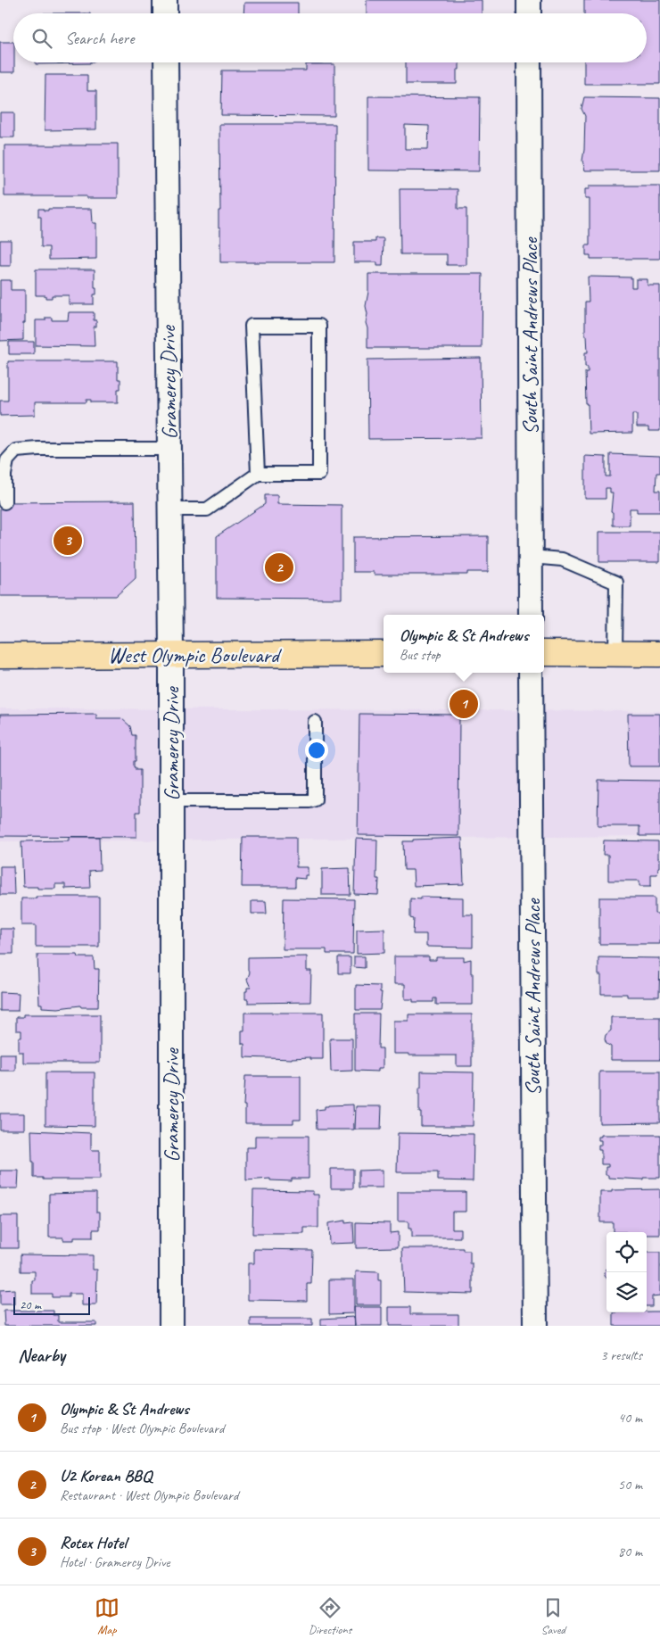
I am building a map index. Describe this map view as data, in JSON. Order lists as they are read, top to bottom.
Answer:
{
  "streets": {
    "main road": ["West Olympic Boulevard"],
    "street": ["South Saint Andrews Place", "Gramercy Drive"]
  },
  "crossings": [
    ["Gramercy Drive", "West Olympic Boulevard"]
  ],
  "scale_bar": "20 m",
  "page": {
    "search": "Search here",
    "pins": ["3", "2", "1"],
    "popup": ["Olympic & St Andrews", "Bus stop"],
    "scale": "20 m",
    "heading": ["Nearby", "3 results"],
    "list": [
      {
        "mark": "1",
        "name": "Olympic & St Andrews",
        "note": "Bus stop · West Olympic Boulevard",
        "value": "40 m"
      },
      {
        "mark": "2",
        "name": "U2 Korean BBQ",
        "note": "Restaurant · West Olympic Boulevard",
        "value": "50 m"
      },
      {
        "mark": "3",
        "name": "Rotex Hotel",
        "note": "Hotel · Gramercy Drive",
        "value": "80 m"
      }
    ],
    "nav": ["Map", "Directions", "Saved"]
  }
}
